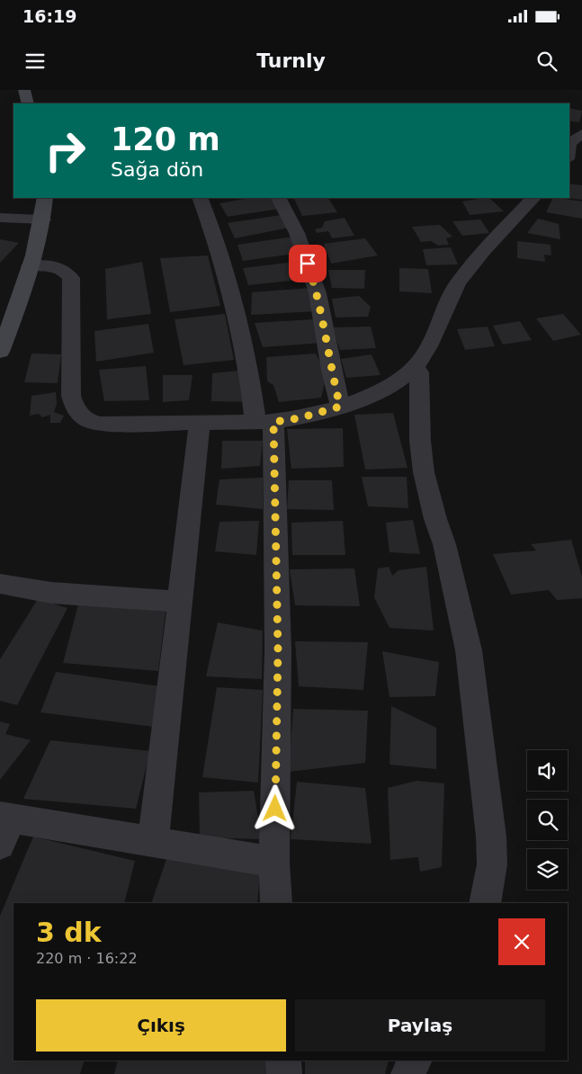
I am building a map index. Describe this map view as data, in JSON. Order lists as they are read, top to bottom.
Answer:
{
  "page": {
    "status": "16:19",
    "header": "Turnly",
    "turn": ["120 m", "Sağa dön"],
    "heading": ["3 dk", "220 m · 16:22"],
    "buttons": ["Çıkış", "Paylaş"]
  }
}
